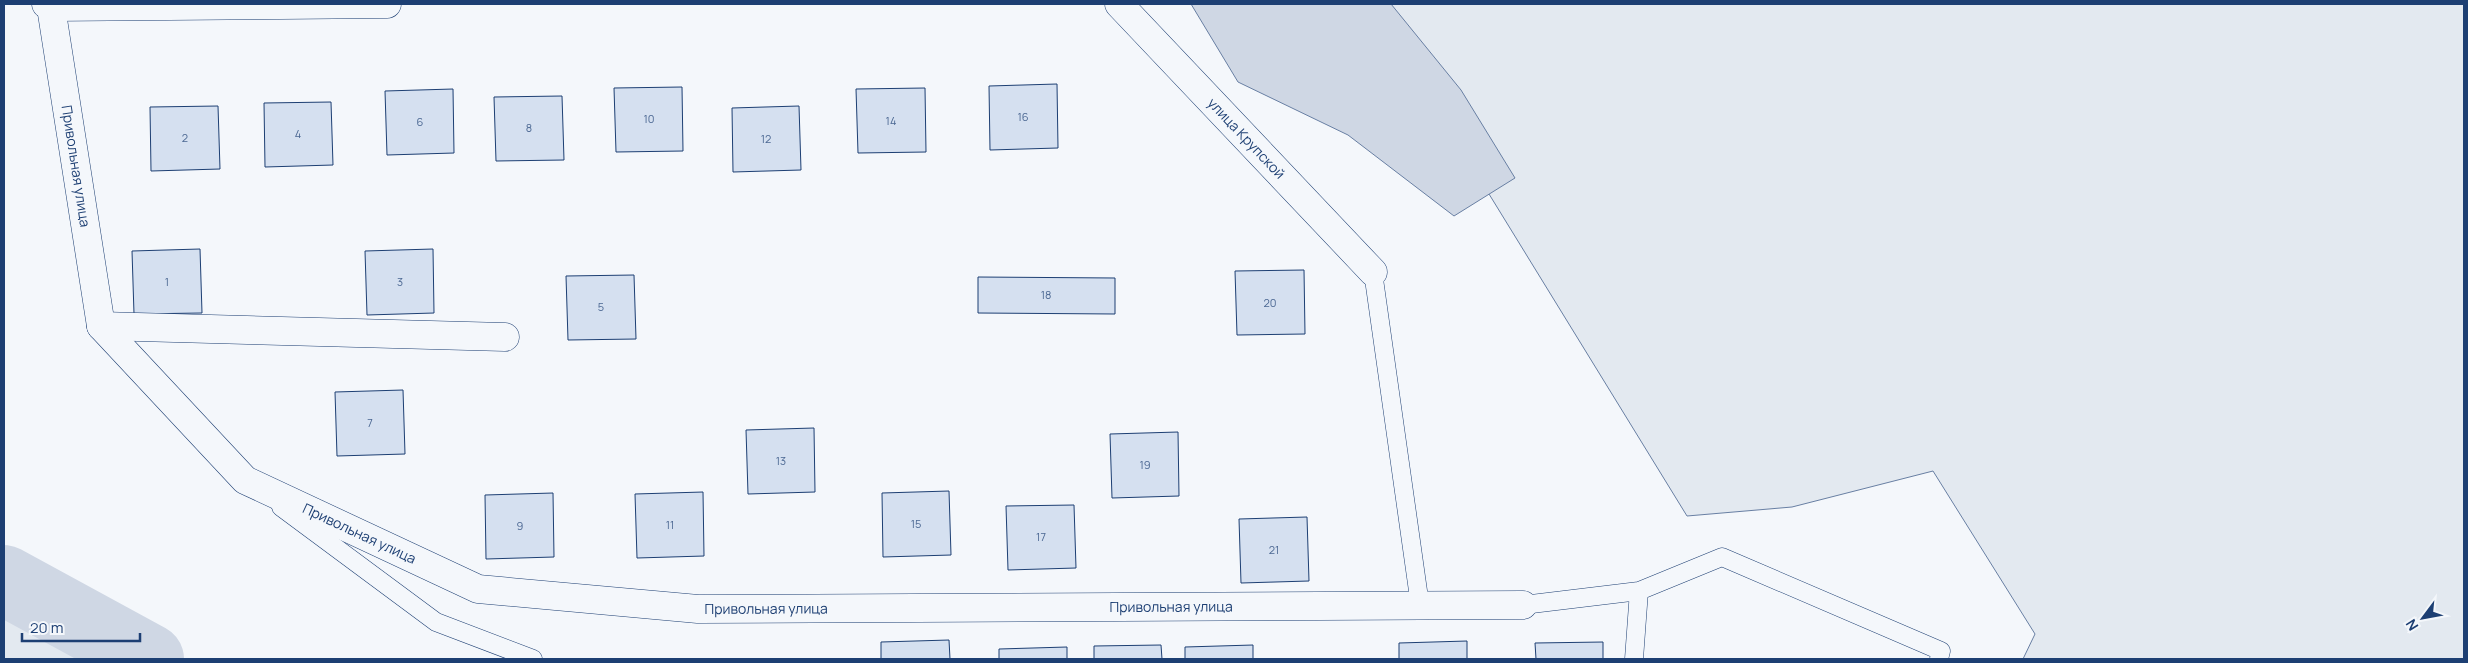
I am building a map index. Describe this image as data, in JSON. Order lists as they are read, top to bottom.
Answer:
{
  "streets": {
    "street": ["улица Крупской", "Привольная улица"]
  },
  "house_numbers": [
    "16",
    "10",
    "14",
    "6",
    "8",
    "4",
    "2",
    "12",
    "1",
    "3",
    "18",
    "20",
    "5",
    "7",
    "13",
    "19",
    "15",
    "11",
    "9",
    "17",
    "21"
  ],
  "scale_bar": "20 m",
  "north": "bottom left"
}
